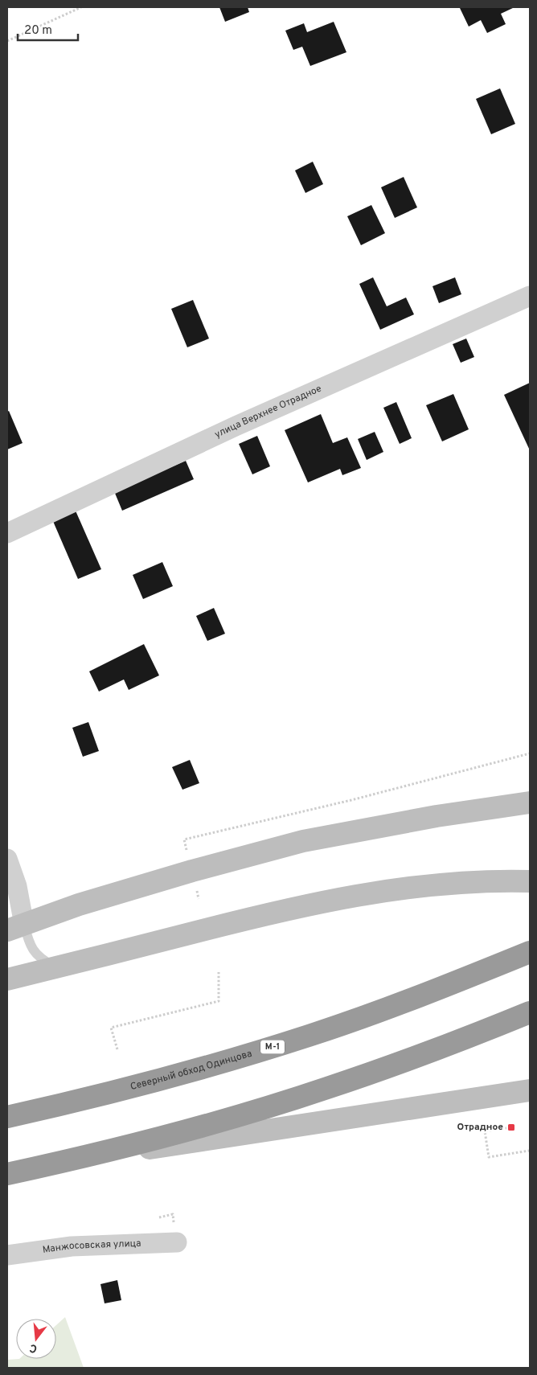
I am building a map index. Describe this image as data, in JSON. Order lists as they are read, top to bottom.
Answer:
{
  "streets": {
    "highway": ["М-1", "Северный обход Одинцова"],
    "street": ["улица Верхнее Отрадное", "Манжосовская улица"]
  },
  "places": {
    "transit": ["Отрадное"]
  },
  "scale_bar": "20 m",
  "north": "bottom"
}
